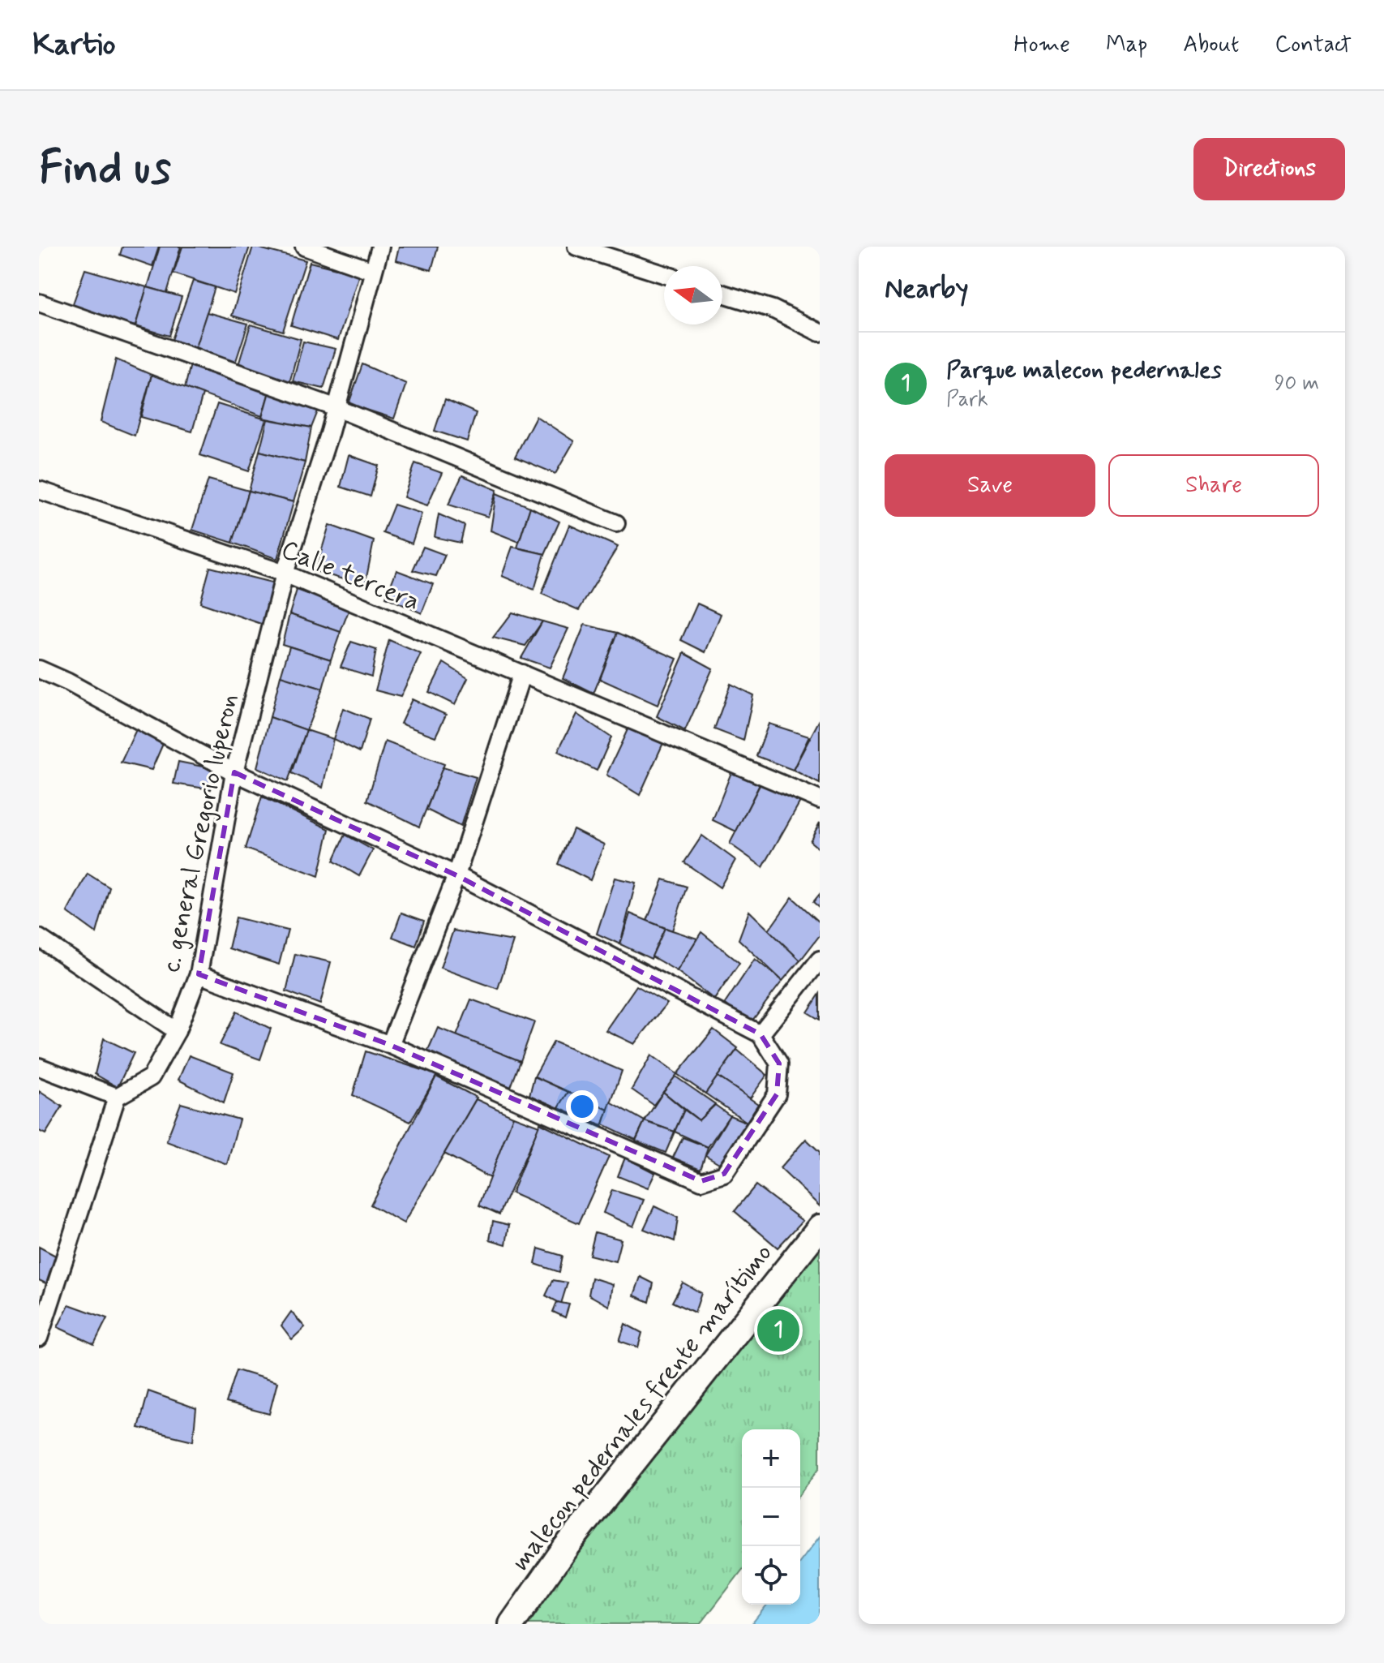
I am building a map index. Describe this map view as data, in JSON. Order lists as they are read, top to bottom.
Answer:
{
  "streets": {
    "main road": ["malecon pedernales frente marítimo"],
    "street": ["Calle tercera", "c. general Gregorio luperon"]
  },
  "crossings": [
    ["Calle tercera", "c. general Gregorio luperon"]
  ],
  "north": "left",
  "page": {
    "header": "Kartio",
    "nav": [
      "Home",
      "Map",
      "About",
      "Contact"
    ],
    "buttons": [
      "Directions",
      ["Save", "Share"]
    ],
    "title": "Find us",
    "heading": "Nearby",
    "list": [
      {
        "mark": "1",
        "name": "Parque malecon pedernales",
        "note": "Park",
        "value": "90 m"
      }
    ],
    "pins": "1",
    "map_buttons": ["+", "−"]
  }
}
